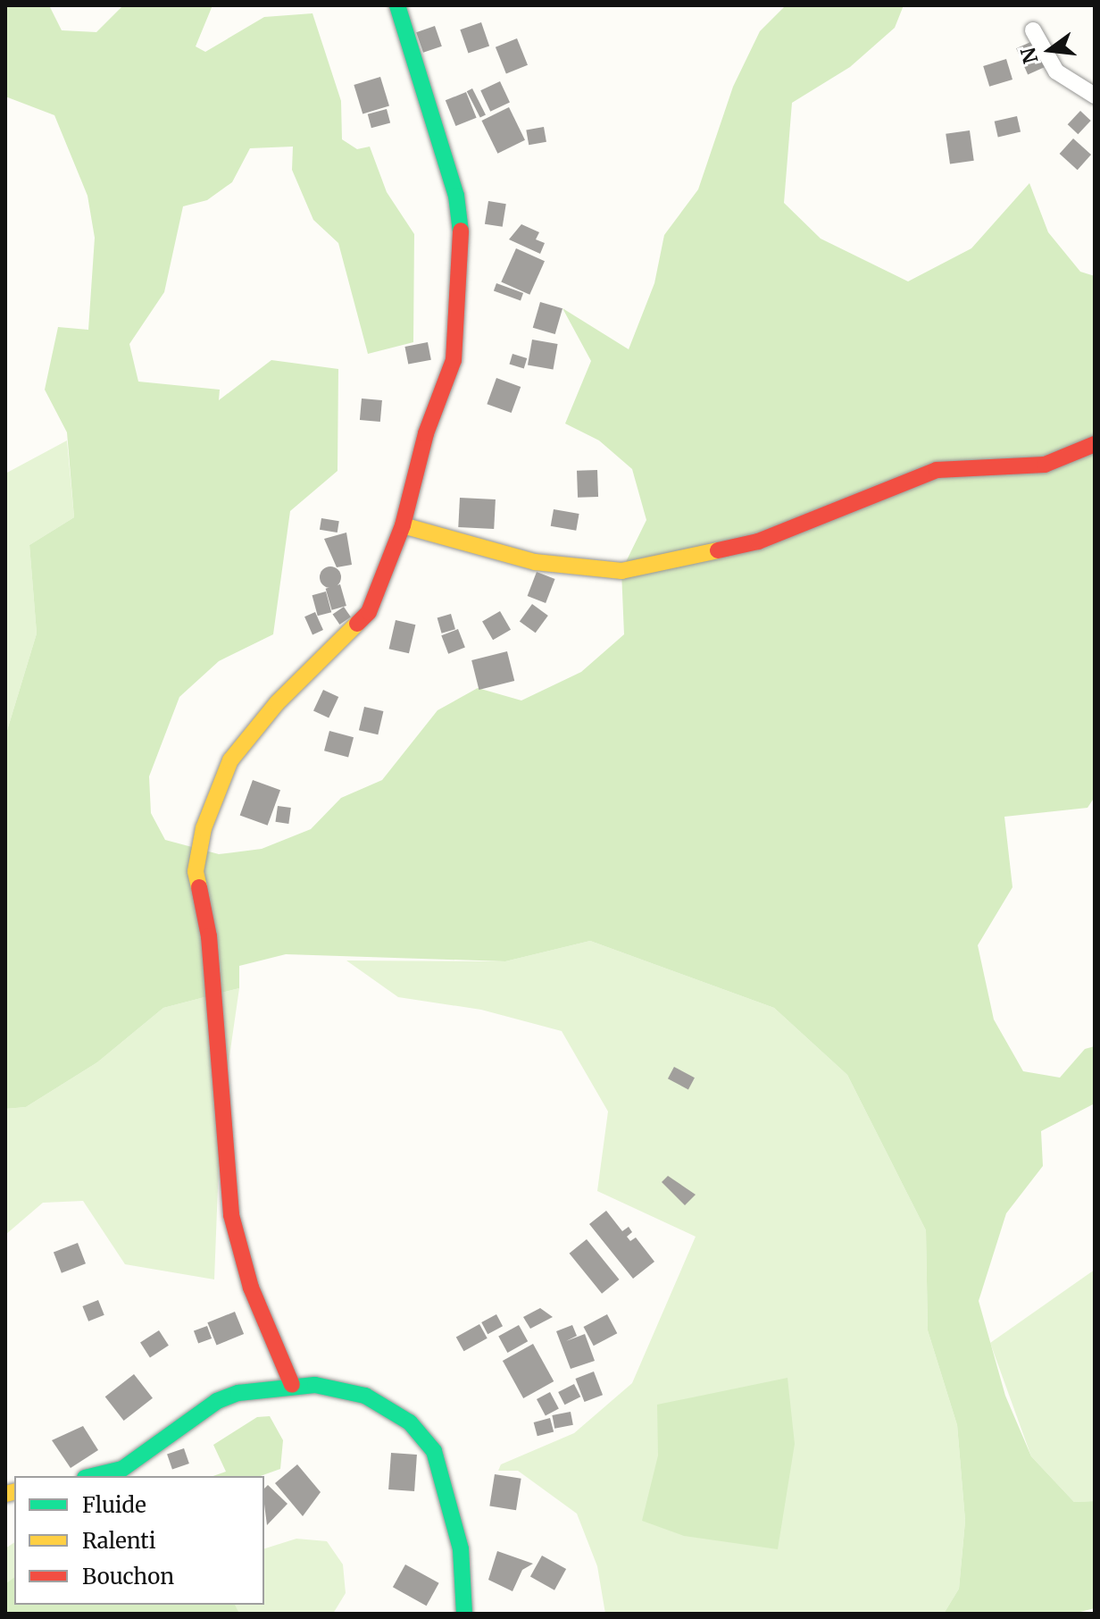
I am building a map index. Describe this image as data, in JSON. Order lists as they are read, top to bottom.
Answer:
{
  "legend": ["Fluide", "Ralenti", "Bouchon"],
  "north": "left"
}
